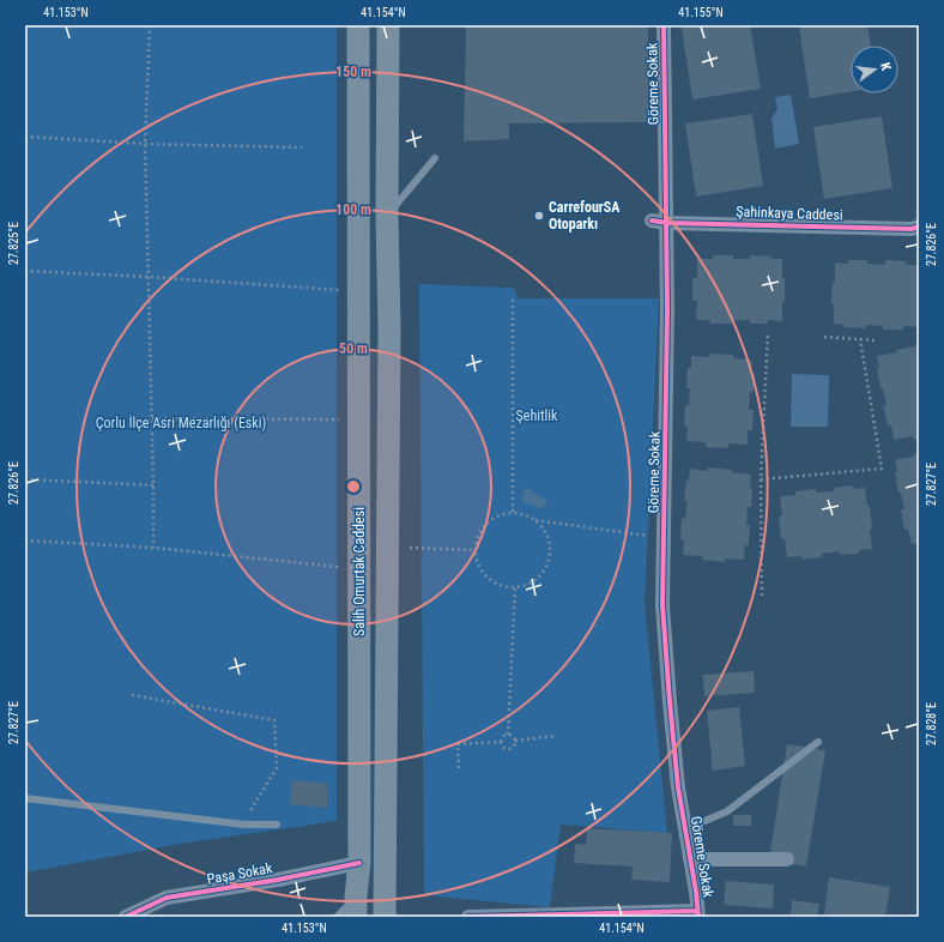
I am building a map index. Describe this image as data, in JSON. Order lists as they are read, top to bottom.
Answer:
{
  "streets": {
    "main road": ["Salih Omurtak Caddesi"],
    "street": ["Göreme Sokak", "Şahinkaya Caddesi", "Paşa Sokak"]
  },
  "crossings": [
    ["Göreme Sokak", "Şahinkaya Caddesi"],
    ["Salih Omurtak Caddesi", "Paşa Sokak"]
  ],
  "parks": ["Şehitlik", "Çorlu İlçe Asri Mezarlığı (Eski)"],
  "places": ["CarrefourSA Otoparkı"],
  "north": "right",
  "coordinates": [
    "41.153°N",
    "41.154°N",
    "41.155°N",
    "27.825°E",
    "27.826°E",
    "27.827°E",
    "27.828°E"
  ],
  "rings": ["150 m", "100 m", "50 m"]
}
